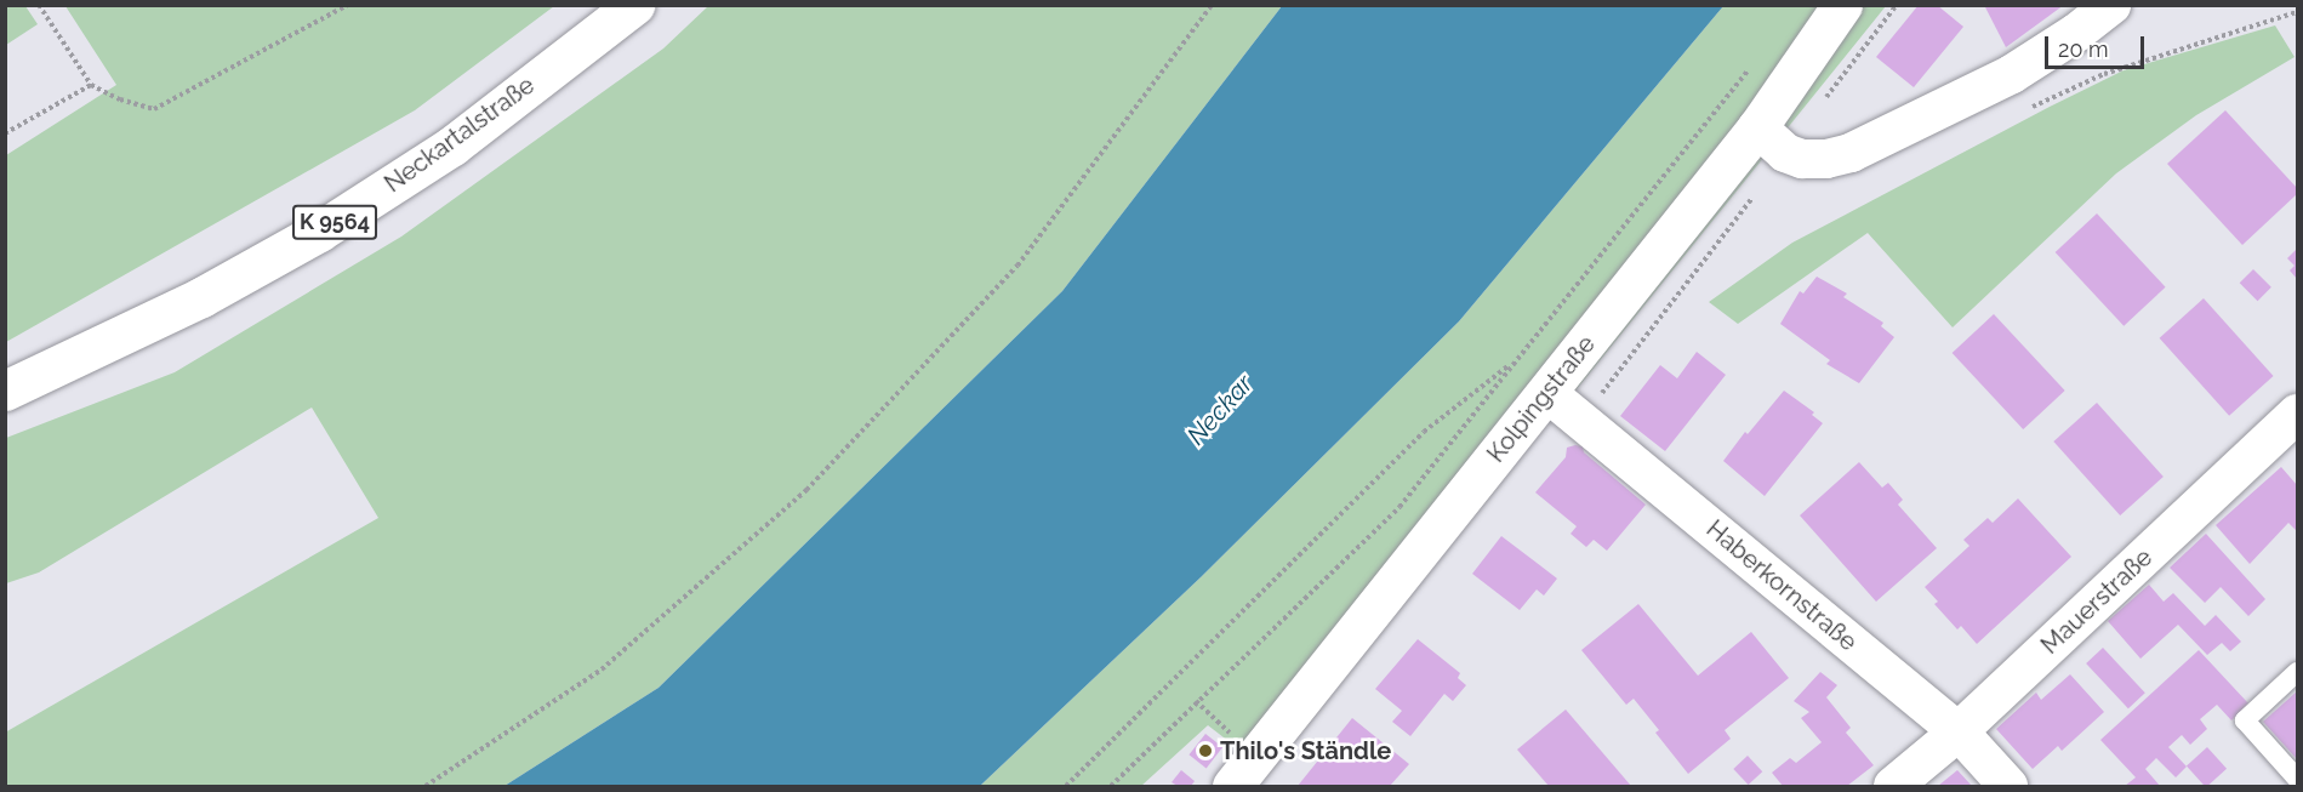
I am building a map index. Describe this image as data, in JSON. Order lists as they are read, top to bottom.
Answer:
{
  "streets": {
    "street": [
      "Neckartalstraße",
      "K 9564",
      "Kolpingstraße",
      "Haberkornstraße",
      "Mauerstraße"
    ]
  },
  "crossings": [
    ["Kolpingstraße", "Haberkornstraße"],
    ["Haberkornstraße", "Mauerstraße"]
  ],
  "water": ["Neckar"],
  "places": ["Thilo's Ständle"],
  "scale_bar": "20 m"
}
